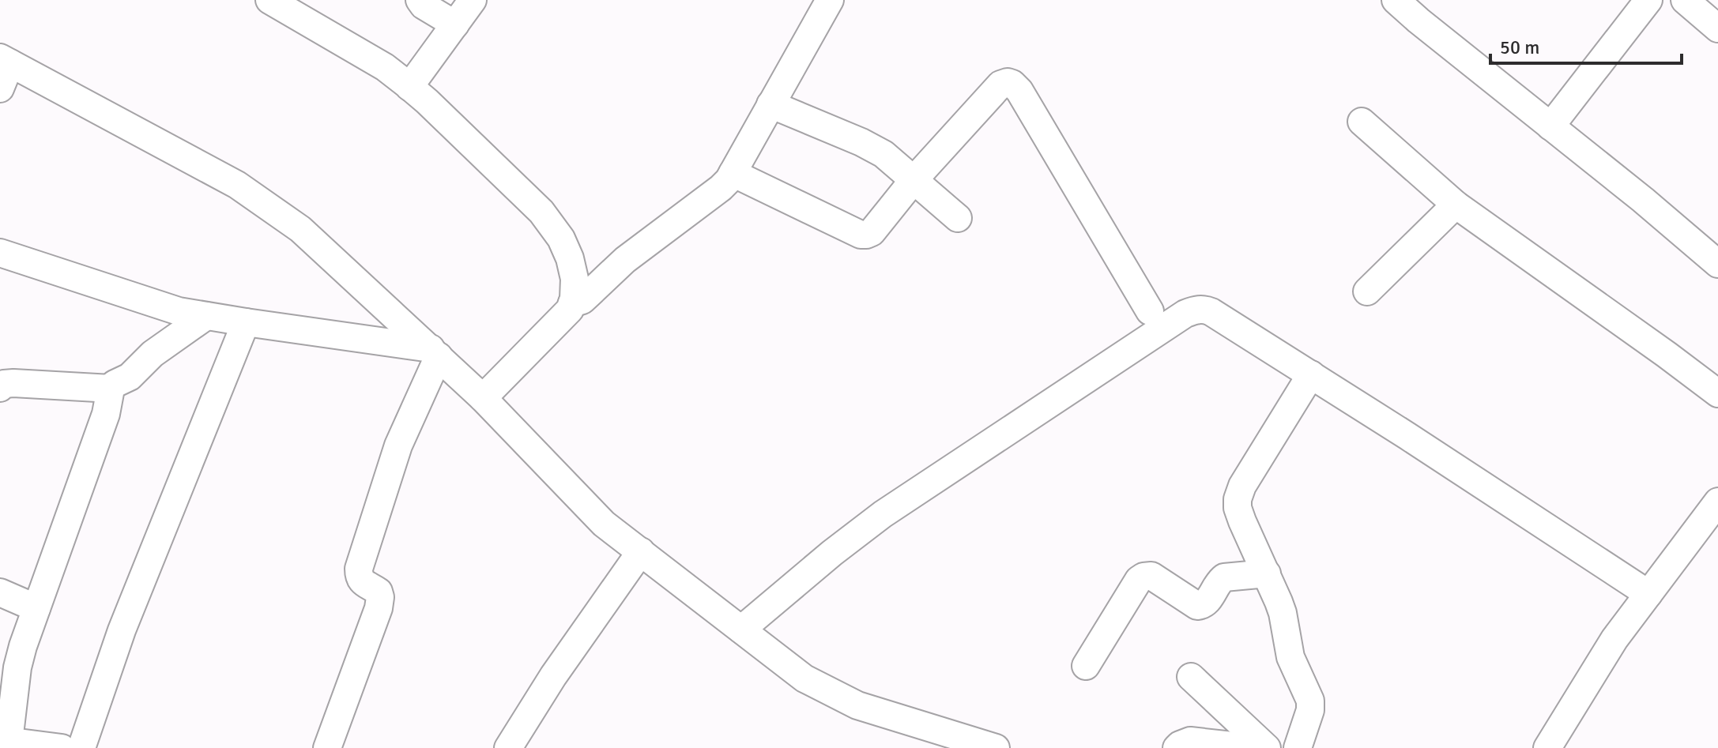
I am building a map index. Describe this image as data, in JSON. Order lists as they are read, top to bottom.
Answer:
{
  "scale_bar": "50 m"
}
